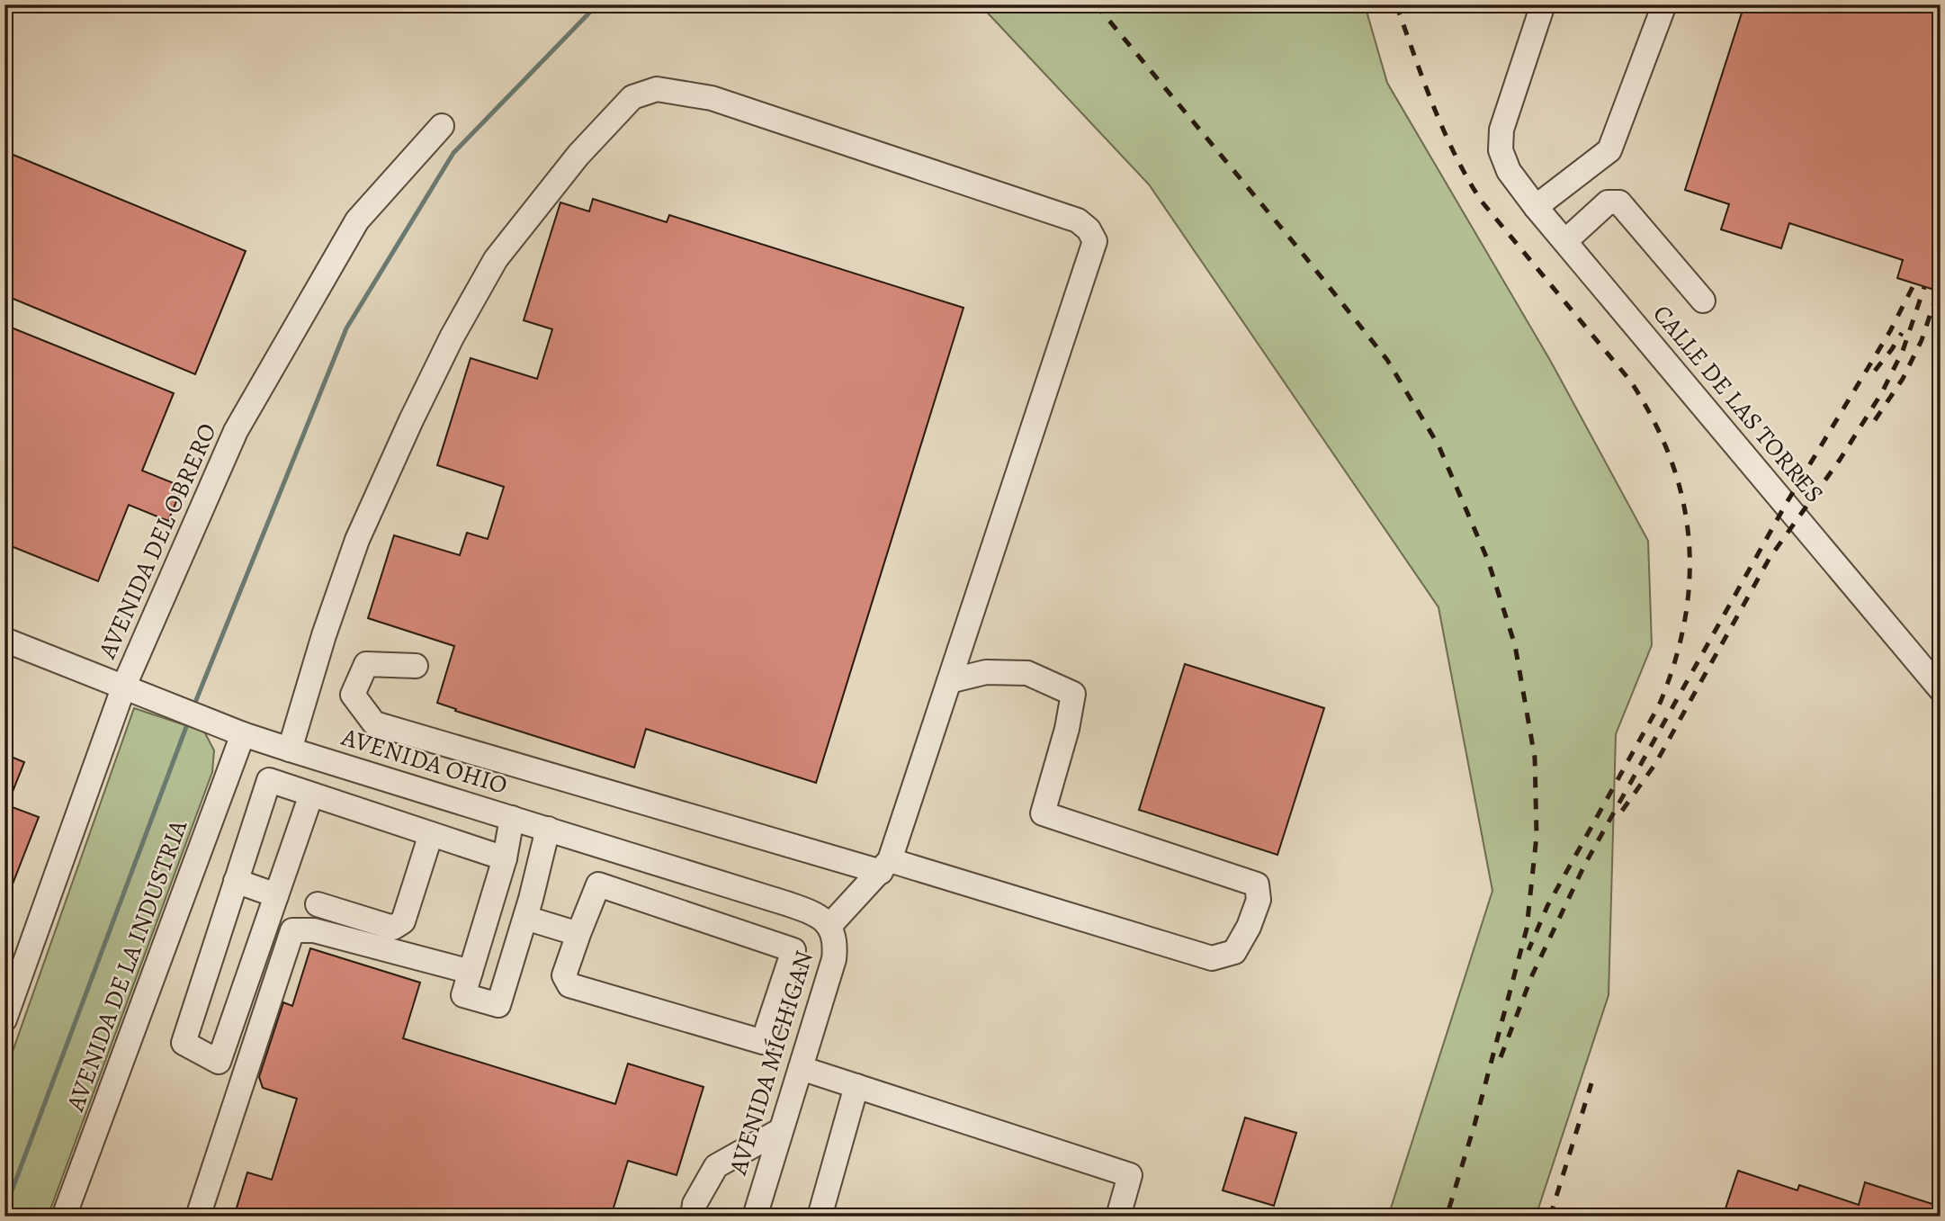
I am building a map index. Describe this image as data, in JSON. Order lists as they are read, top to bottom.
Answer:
{
  "streets": {
    "street": [
      "CALLE DE LAS TORRES",
      "AVENIDA DEL OBRERO",
      "AVENIDA OHIO",
      "AVENIDA DE LA INDUSTRIA",
      "AVENIDA MÍCHIGAN"
    ]
  },
  "crossings": [
    ["AVENIDA DEL OBRERO", "AVENIDA OHIO"],
    ["AVENIDA OHIO", "AVENIDA DE LA INDUSTRIA"],
    ["AVENIDA OHIO", "AVENIDA MÍCHIGAN"]
  ]
}
